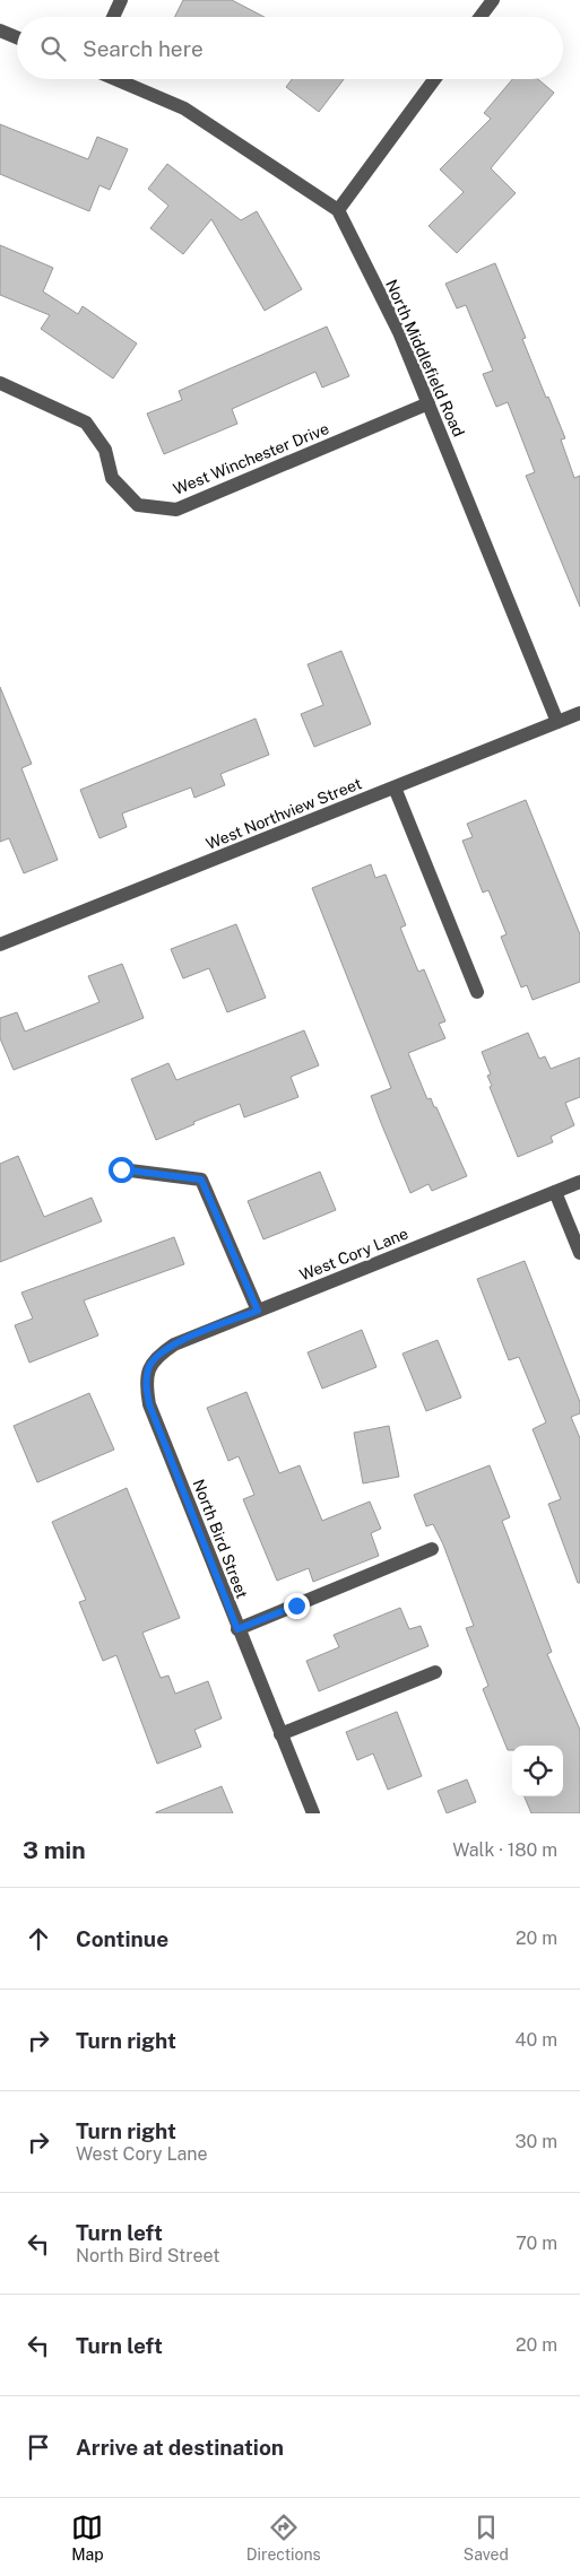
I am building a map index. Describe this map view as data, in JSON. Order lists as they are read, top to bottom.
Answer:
{
  "streets": {
    "street": [
      "North Middlefield Road",
      "West Winchester Drive",
      "West Northview Street",
      "West Cory Lane",
      "North Bird Street"
    ]
  },
  "crossings": [
    ["North Middlefield Road", "West Winchester Drive"],
    ["North Middlefield Road", "West Northview Street"],
    ["West Cory Lane", "North Bird Street"]
  ],
  "page": {
    "search": "Search here",
    "heading": ["3 min", "Walk · 180 m"],
    "list": [
      ["Continue", "20 m"],
      ["Turn right", "40 m"],
      ["Turn right", "West Cory Lane", "30 m"],
      ["Turn left", "North Bird Street", "70 m"],
      ["Turn left", "20 m"],
      "Arrive at destination"
    ],
    "nav": ["Map", "Directions", "Saved"]
  }
}
